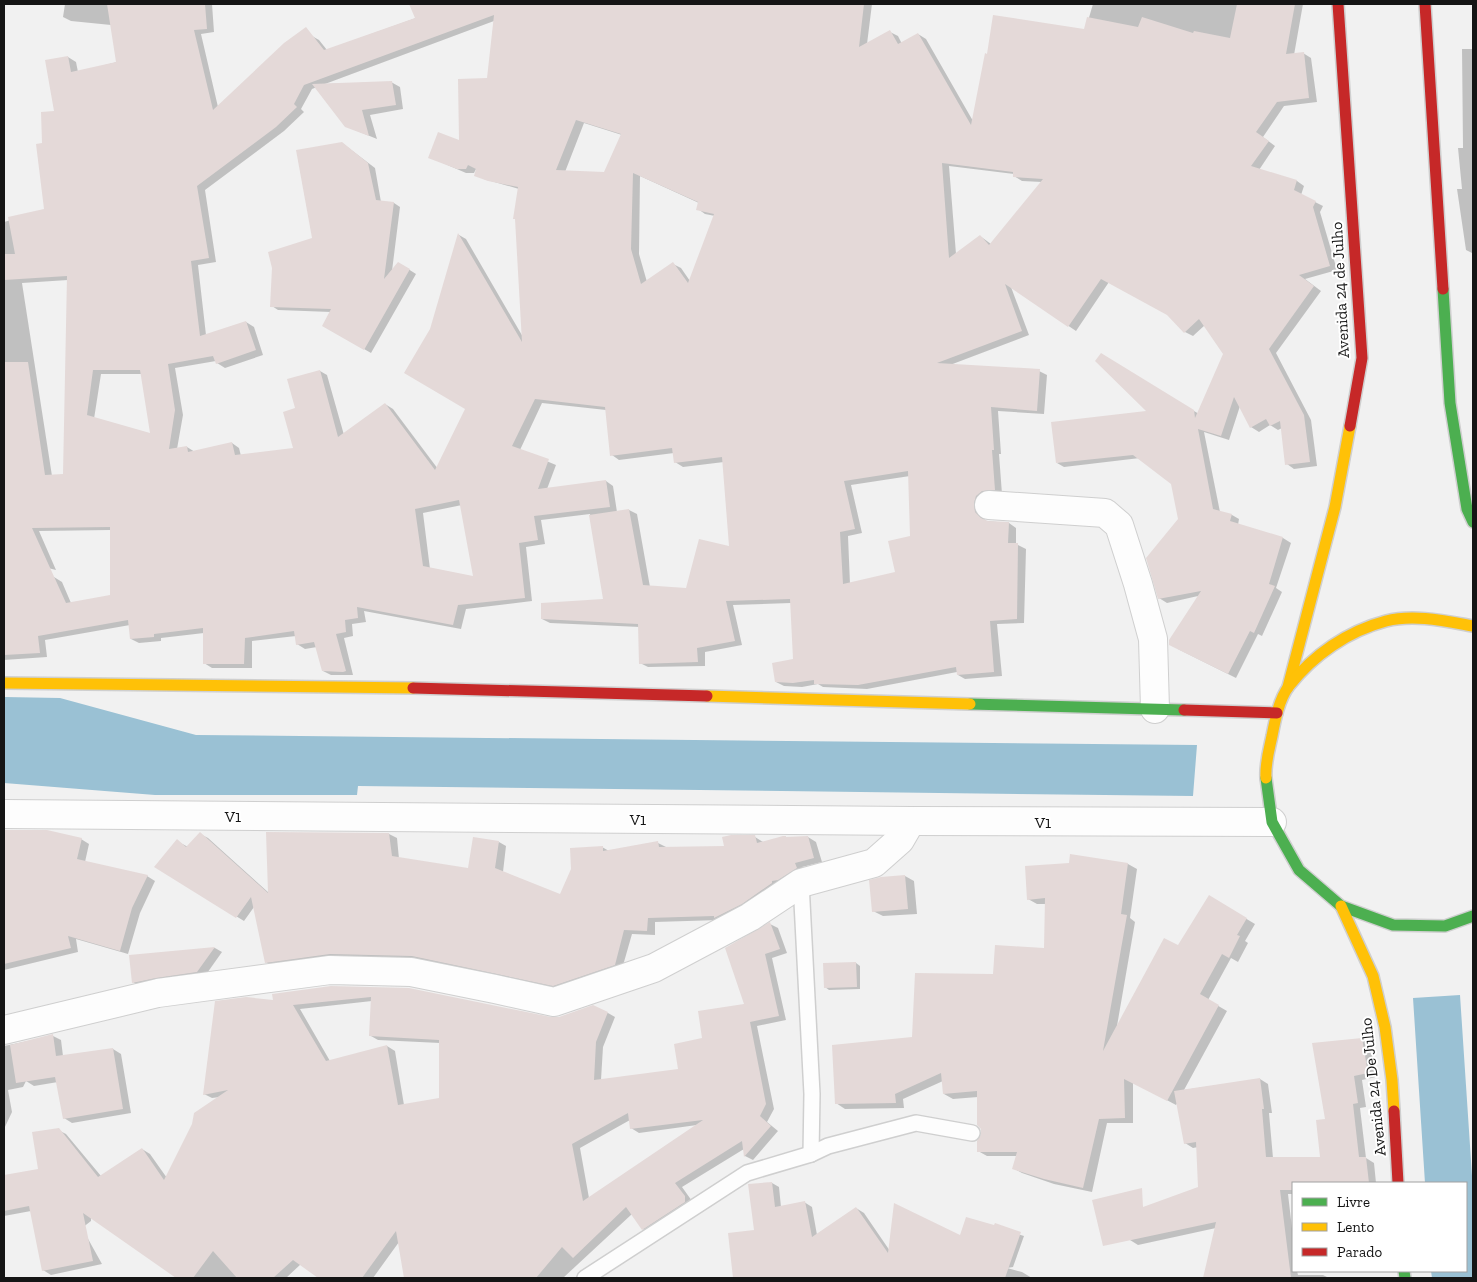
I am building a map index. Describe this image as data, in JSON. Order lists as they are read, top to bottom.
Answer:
{
  "streets": {
    "street": ["Avenida 24 de Julho", "V1", "Avenida 24 De Julho"]
  },
  "legend": ["Livre", "Lento", "Parado"]
}
